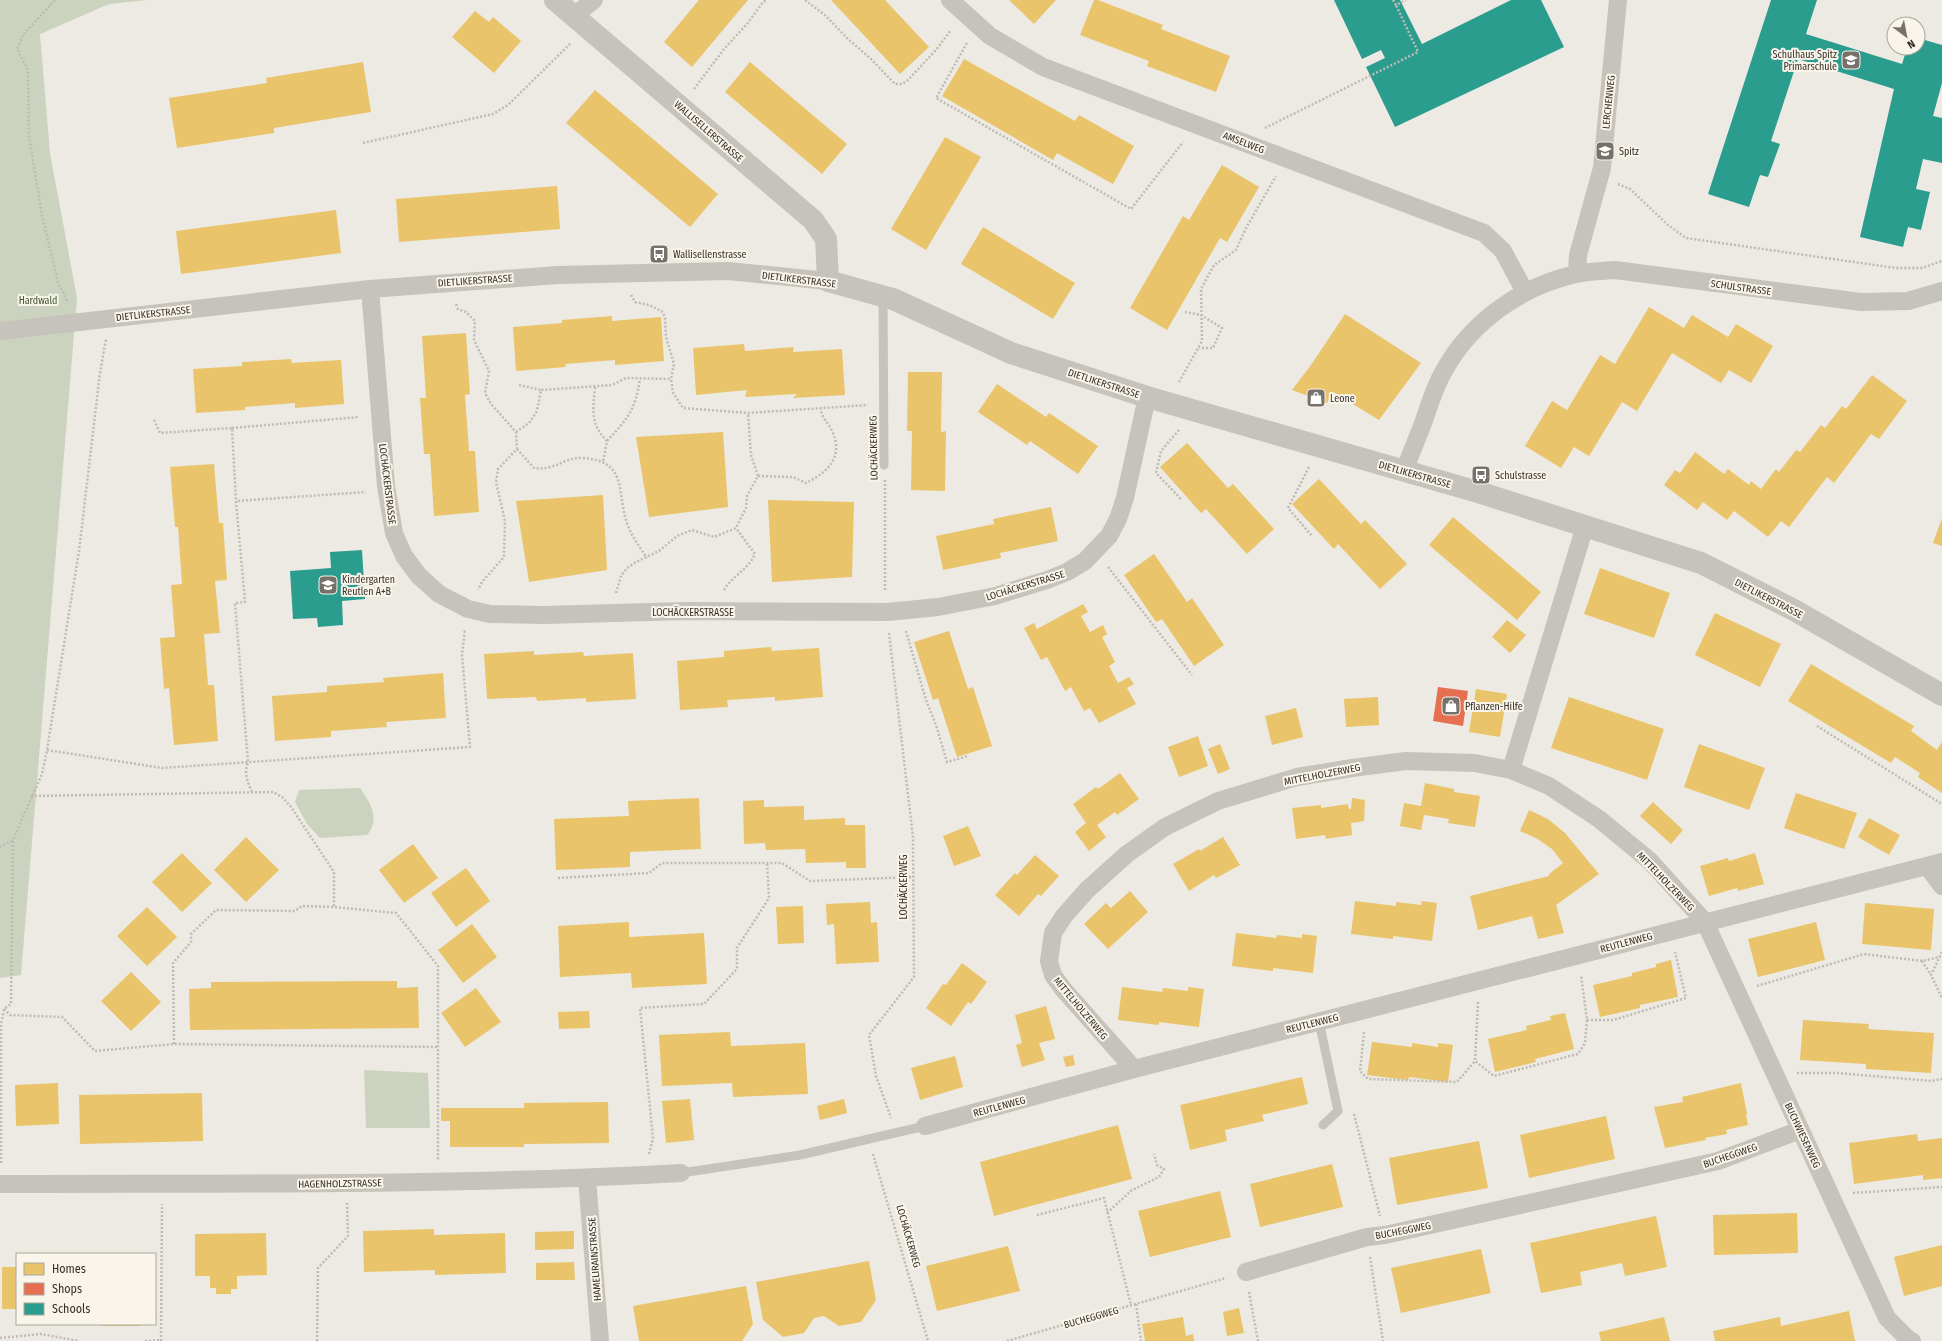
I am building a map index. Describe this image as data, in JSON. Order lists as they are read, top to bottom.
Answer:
{
  "streets": {
    "street": [
      "LERCHENWEG",
      "WALLISELLERSTRASSE",
      "AMSELWEG",
      "DIETLIKERSTRASSE",
      "SCHULSTRASSE",
      "LOCHÄCKERSTRASSE",
      "MITTELHOLZERWEG",
      "REUTLENWEG",
      "BUCHWIESENWEG",
      "BUCHEGGWEG",
      "HAGENHOLZSTRASSE",
      "HAMELIRAINSTRASSE"
    ],
    "lane": ["LOCHÄCKERWEG"]
  },
  "crossings": [
    ["LERCHENWEG", "SCHULSTRASSE"],
    ["WALLISELLERSTRASSE", "DIETLIKERSTRASSE"],
    ["AMSELWEG", "SCHULSTRASSE"],
    ["DIETLIKERSTRASSE", "SCHULSTRASSE"],
    ["DIETLIKERSTRASSE", "LOCHÄCKERWEG"],
    ["DIETLIKERSTRASSE", "LOCHÄCKERSTRASSE"],
    ["LOCHÄCKERWEG", "REUTLENWEG"],
    ["MITTELHOLZERWEG", "REUTLENWEG"],
    ["MITTELHOLZERWEG", "BUCHWIESENWEG"],
    ["REUTLENWEG", "BUCHWIESENWEG"],
    ["REUTLENWEG", "HAGENHOLZSTRASSE"],
    ["BUCHWIESENWEG", "BUCHEGGWEG"],
    ["HAGENHOLZSTRASSE", "HAMELIRAINSTRASSE"]
  ],
  "parks": ["Hardwald"],
  "places": {
    "school or university": ["Schulhaus Spitz Primarschule", "Spitz", "Kindergarten Reutlen A+B"],
    "bus stop": ["Wallisellenstrasse", "Schulstrasse"],
    "shop": ["Leone", "Pflanzen-Hilfe"]
  },
  "legend": ["Homes", "Shops", "Schools"],
  "north": "bottom right"
}
